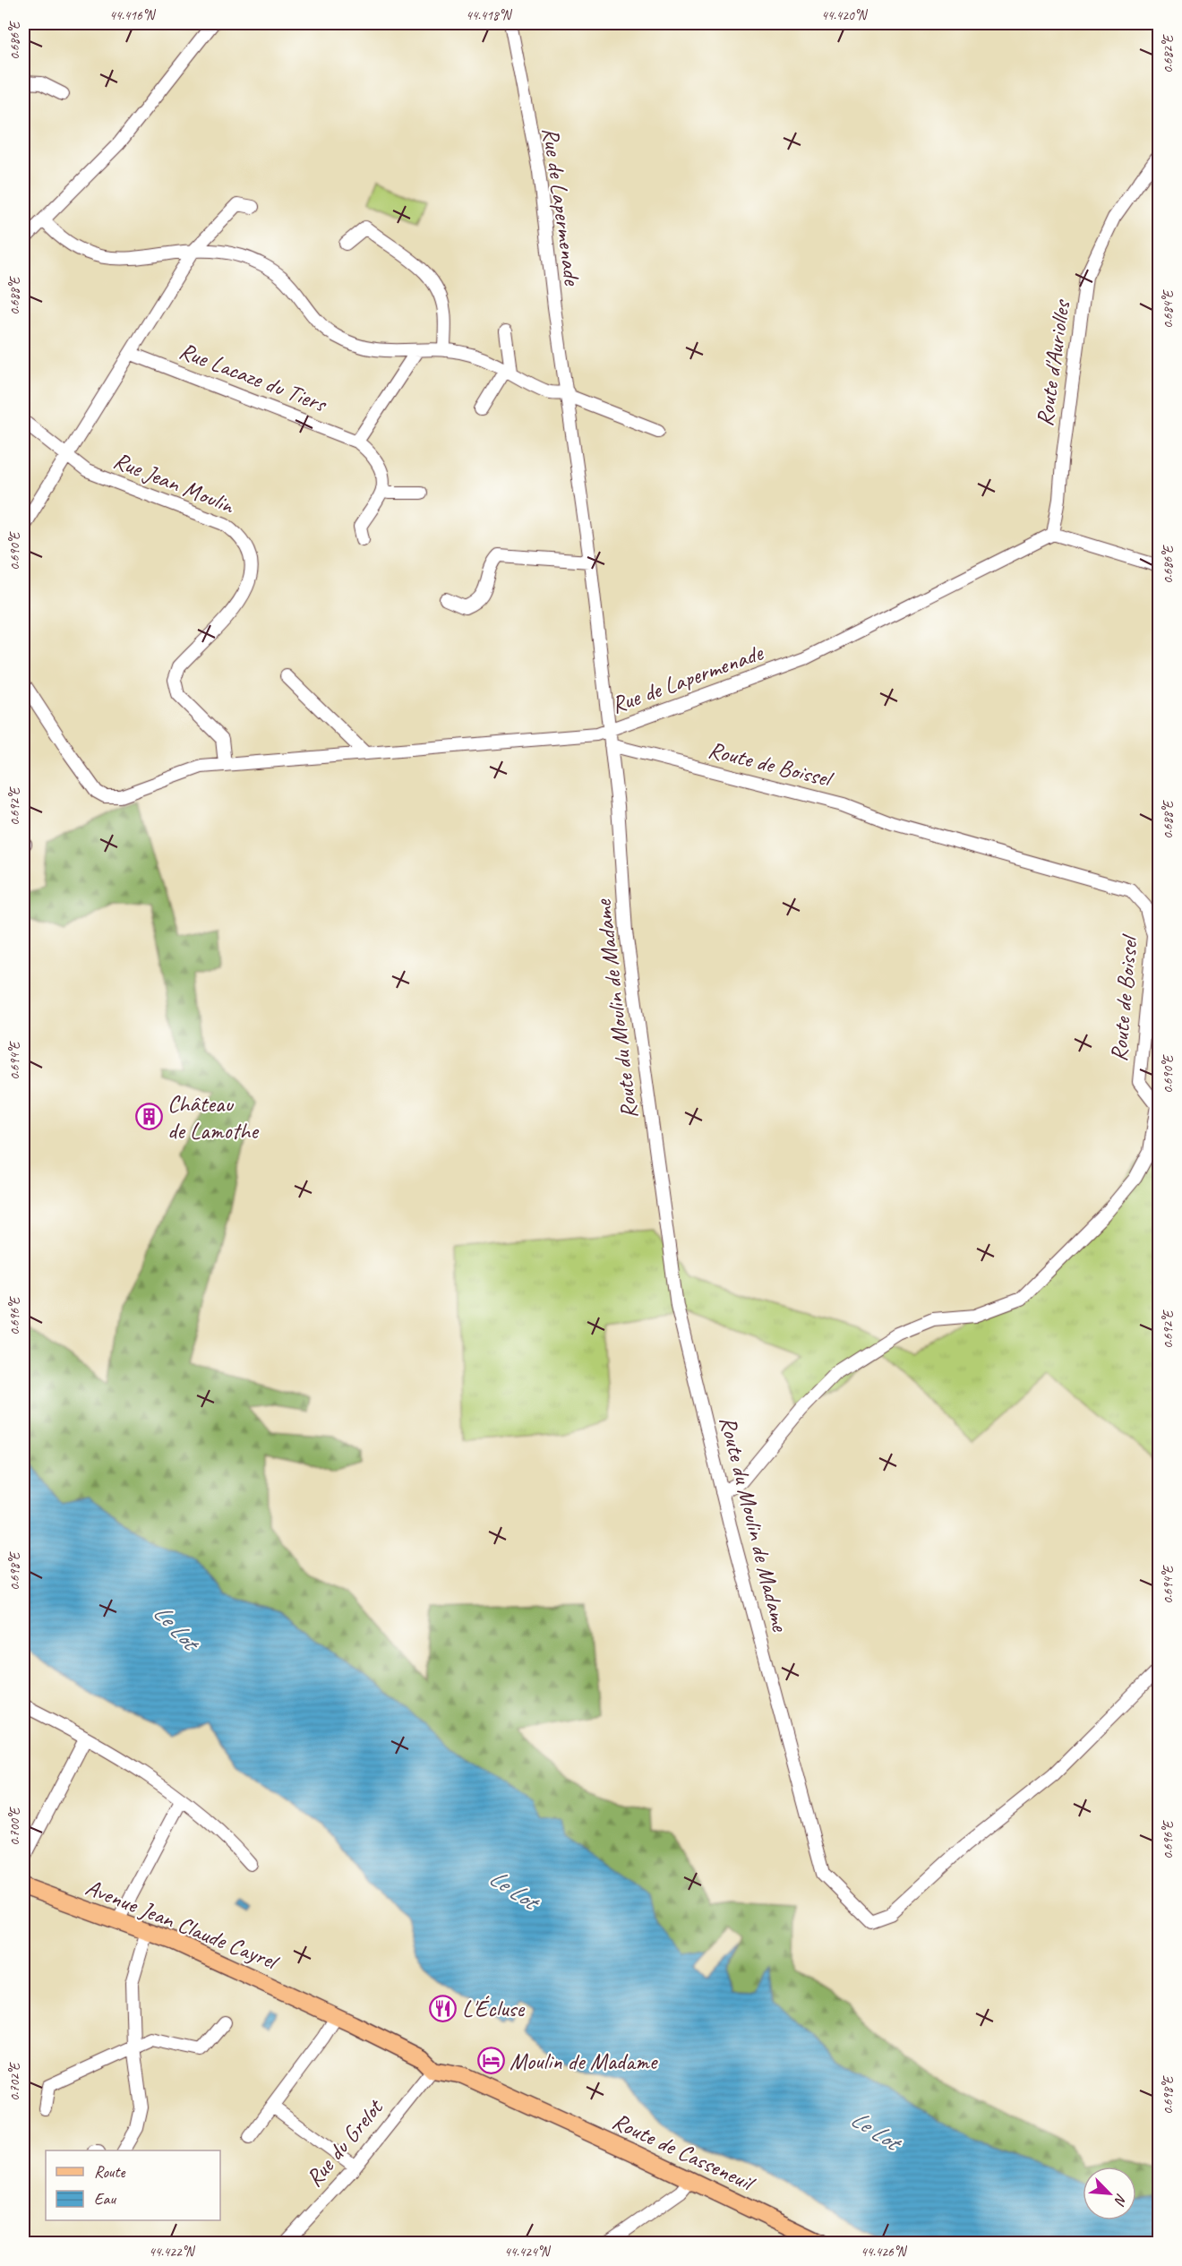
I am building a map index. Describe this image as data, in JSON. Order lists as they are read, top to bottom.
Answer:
{
  "streets": {
    "main road": ["Avenue Jean Claude Cayrel", "Route de Casseneuil"],
    "street": [
      "Rue de Lapermenade",
      "Route d'Auriolles",
      "Rue Lacaze du Tiers",
      "Rue Jean Moulin",
      "Route de Boissel",
      "Route du Moulin de Madame",
      "Rue du Grelot"
    ]
  },
  "crossings": [
    ["Rue de Lapermenade", "Route d'Auriolles"],
    ["Rue de Lapermenade", "Route du Moulin de Madame"],
    ["Route de Boissel", "Route du Moulin de Madame"],
    ["Avenue Jean Claude Cayrel", "Rue du Grelot"],
    ["Avenue Jean Claude Cayrel", "Route de Casseneuil"],
    ["Rue du Grelot", "Route de Casseneuil"]
  ],
  "water": ["Le Lot"],
  "places": {
    "building": ["Château de Lamothe"],
    "restaurant": ["L'Écluse"],
    "hotel": ["Moulin de Madame"]
  },
  "legend": ["Route", "Eau"],
  "north": "bottom right",
  "coordinates": [
    "44.416°N",
    "44.418°N",
    "44.420°N",
    "0.686°E",
    "0.682°E",
    "0.688°E",
    "0.684°E",
    "0.690°E",
    "0.692°E",
    "0.694°E",
    "0.696°E",
    "0.698°E",
    "0.700°E",
    "0.702°E",
    "44.422°N",
    "44.424°N",
    "44.426°N"
  ]
}
